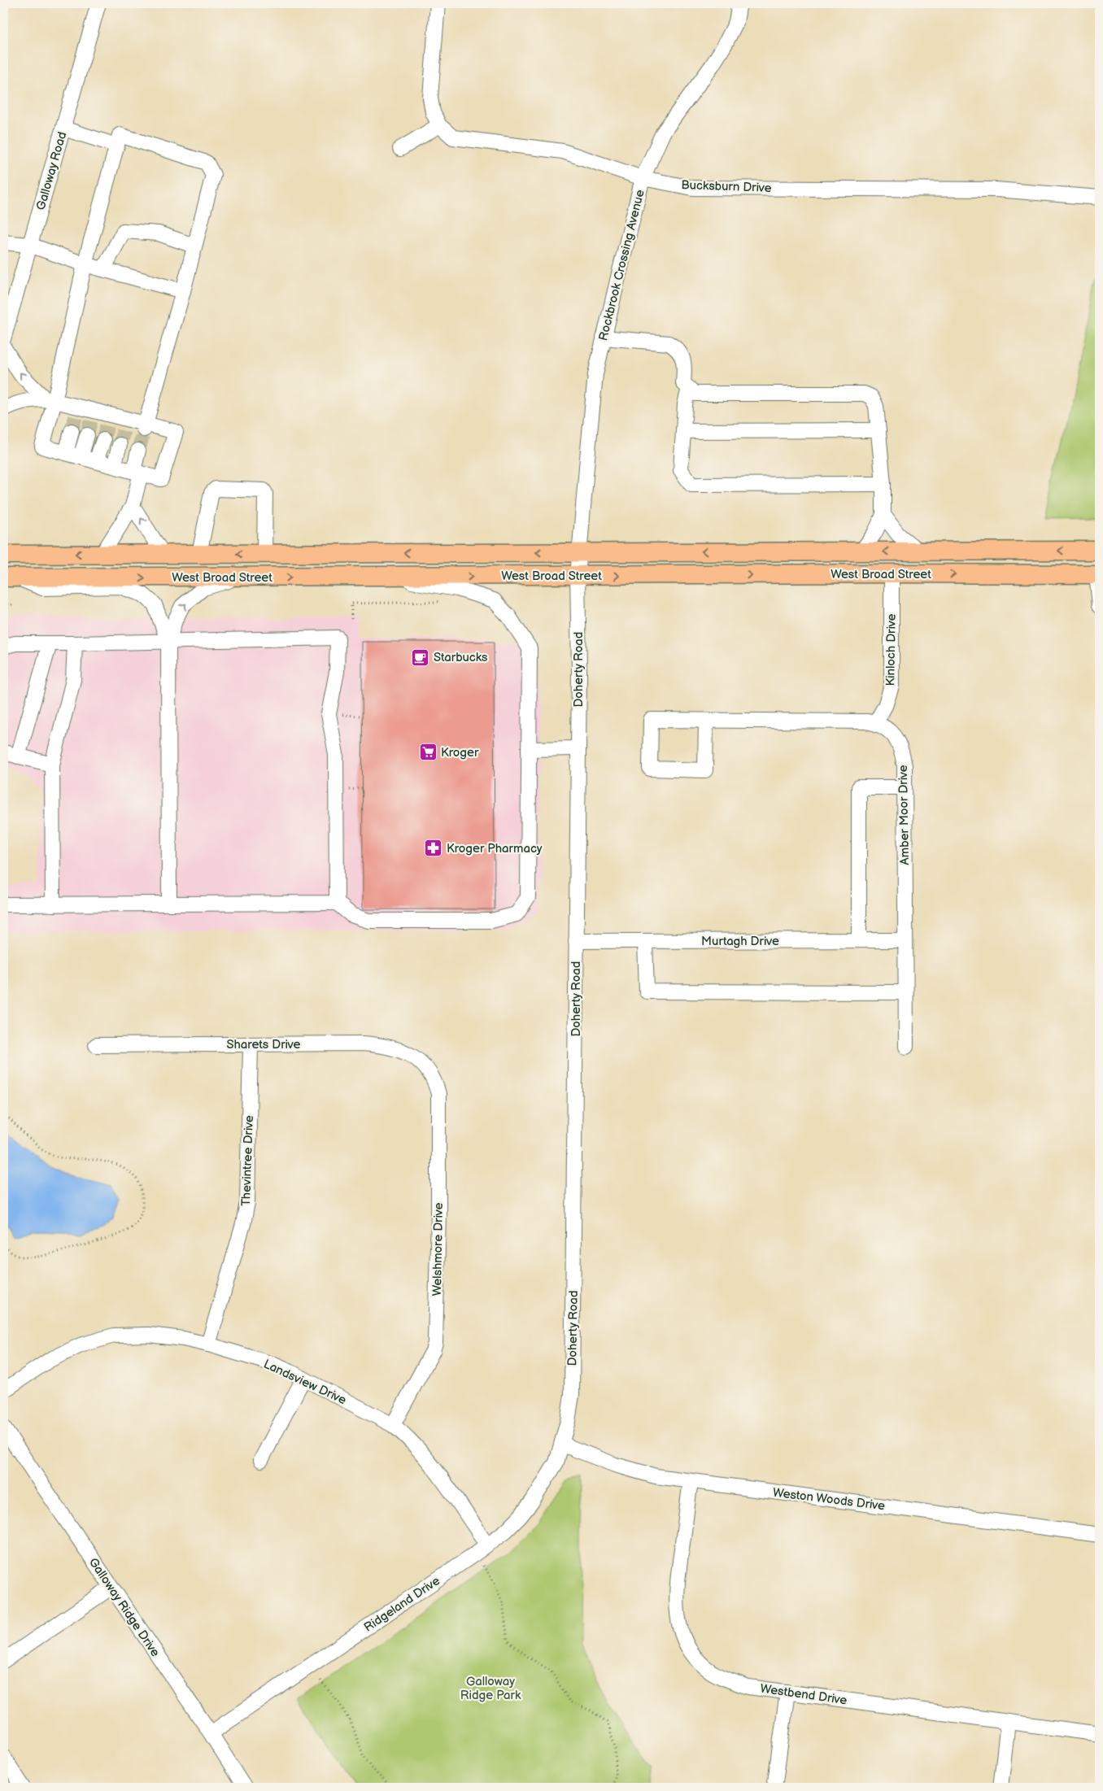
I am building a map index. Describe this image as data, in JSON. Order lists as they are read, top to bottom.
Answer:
{
  "streets": {
    "main road": ["West Broad Street"],
    "street": [
      "Galloway Road",
      "Bucksburn Drive",
      "Rockbrook Crossing Avenue",
      "Kinloch Drive",
      "Doherty Road",
      "Amber Moor Drive",
      "Murtagh Drive",
      "Sharets Drive",
      "Thevintree Drive",
      "Welshmore Drive",
      "Landsview Drive",
      "Weston Woods Drive",
      "Ridgeland Drive",
      "Galloway Ridge Drive",
      "Westbend Drive"
    ]
  },
  "crossings": [
    ["Bucksburn Drive", "Rockbrook Crossing Avenue"],
    ["Rockbrook Crossing Avenue", "West Broad Street"],
    ["Rockbrook Crossing Avenue", "Doherty Road"],
    ["West Broad Street", "Kinloch Drive"],
    ["West Broad Street", "Doherty Road"],
    ["Kinloch Drive", "Amber Moor Drive"],
    ["Doherty Road", "Murtagh Drive"],
    ["Doherty Road", "Weston Woods Drive"],
    ["Doherty Road", "Ridgeland Drive"],
    ["Amber Moor Drive", "Murtagh Drive"],
    ["Sharets Drive", "Thevintree Drive"],
    ["Sharets Drive", "Welshmore Drive"],
    ["Thevintree Drive", "Landsview Drive"],
    ["Welshmore Drive", "Landsview Drive"],
    ["Landsview Drive", "Ridgeland Drive"],
    ["Weston Woods Drive", "Ridgeland Drive"],
    ["Weston Woods Drive", "Westbend Drive"],
    ["Ridgeland Drive", "Galloway Ridge Drive"]
  ],
  "parks": ["Galloway Ridge Park"],
  "places": {
    "cafe": ["Starbucks"],
    "supermarket": ["Kroger"],
    "pharmacy": ["Kroger Pharmacy"]
  }
}
